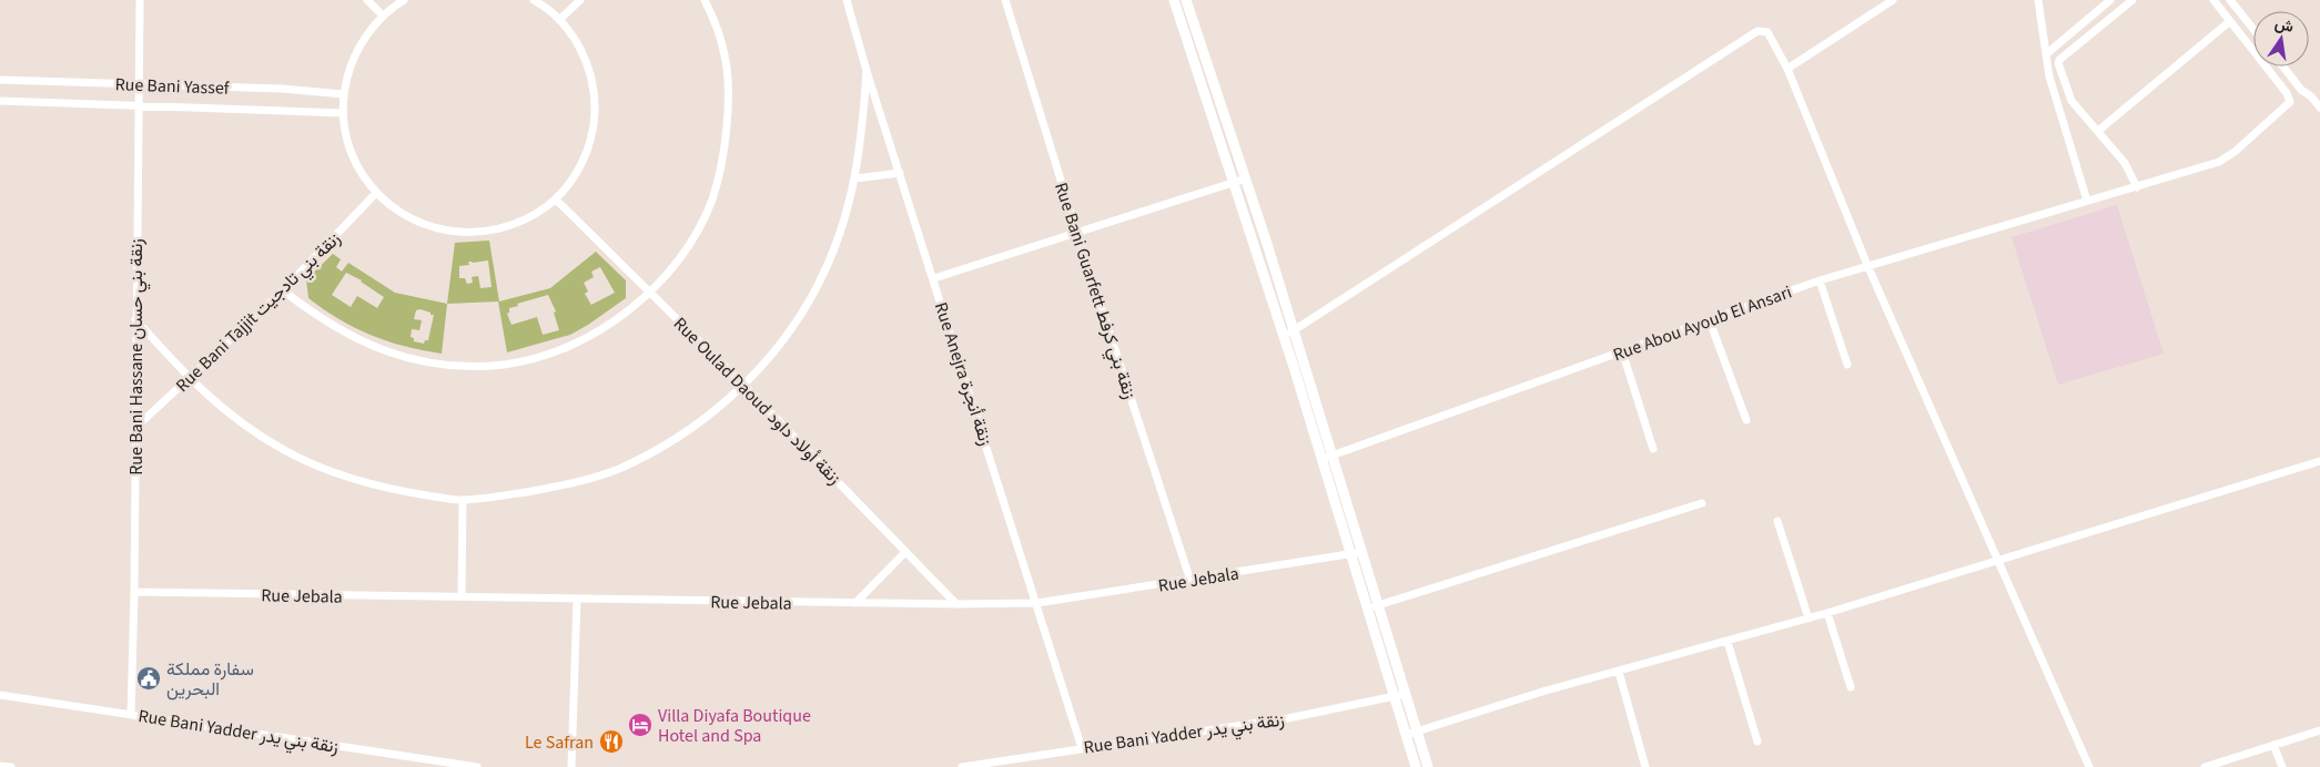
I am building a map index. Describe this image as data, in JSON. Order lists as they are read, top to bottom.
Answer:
{
  "streets": {
    "street": [
      "Rue Bani Yassef",
      "Rue Bani Guarfett زنقة بني كرفط",
      "Rue Bani Tajjit زنقة بني تادجيت",
      "Rue Abou Ayoub El Ansari",
      "Rue Bani Hassane زنقة بني حسان",
      "Rue Anejra زنقة أنجرة",
      "Rue Oulad Daoud زنقة أولاد داود",
      "Rue Jebala",
      "Rue Bani Yadder زنقة بني يدر"
    ]
  },
  "crossings": [
    ["Rue Bani Yassef", "Rue Bani Hassane زنقة بني حسان"],
    ["Rue Bani Guarfett زنقة بني كرفط", "Rue Jebala"],
    ["Rue Bani Tajjit زنقة بني تادجيت", "Rue Bani Hassane زنقة بني حسان"],
    ["Rue Bani Hassane زنقة بني حسان", "Rue Jebala"],
    ["Rue Bani Hassane زنقة بني حسان", "Rue Bani Yadder زنقة بني يدر"],
    ["Rue Anejra زنقة أنجرة", "Rue Jebala"],
    ["Rue Anejra زنقة أنجرة", "Rue Bani Yadder زنقة بني يدر"],
    ["Rue Oulad Daoud زنقة أولاد داود", "Rue Jebala"]
  ],
  "places": {
    "public building": ["سفارة مملكة البحرين"],
    "hotel": ["Villa Diyafa Boutique Hotel and Spa"],
    "restaurant": ["Le Safran"]
  },
  "north": "top"
}
